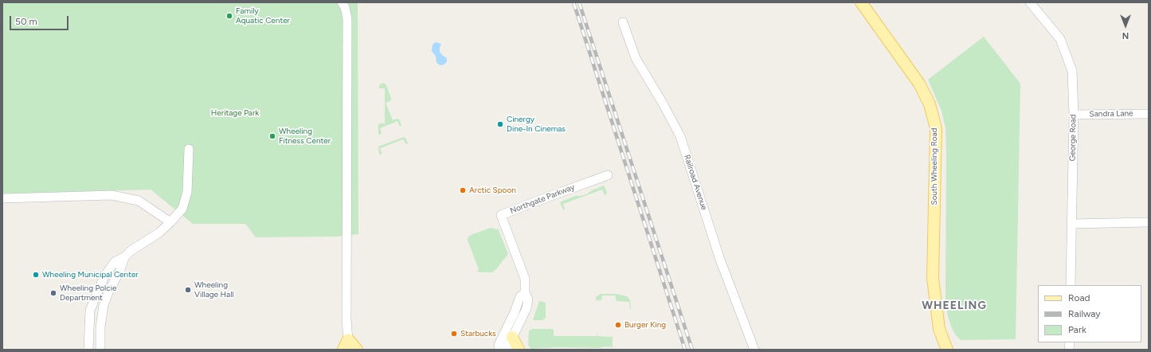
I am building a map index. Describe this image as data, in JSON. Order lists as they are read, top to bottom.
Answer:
{
  "streets": {
    "main road": ["South Wheeling Road"],
    "street": [
      "Sandra Lane",
      "George Road",
      "Railroad Avenue",
      "Northgate Parkway"
    ]
  },
  "crossings": [
    ["Sandra Lane", "George Road"]
  ],
  "districts": ["WHEELING"],
  "parks": ["Heritage Park"],
  "places": [
    "Family Aquatic Center",
    "Cinergy Dine-In Cinemas",
    "Wheeling Fitness Center",
    "Arctic Spoon",
    "Wheeling Municipal Center",
    "Wheeling Village Hall",
    "Wheeling Polcie Department",
    "Burger King",
    "Starbucks"
  ],
  "legend": ["Road", "Railway", "Park"],
  "scale_bar": "50 m",
  "north": "bottom"
}
